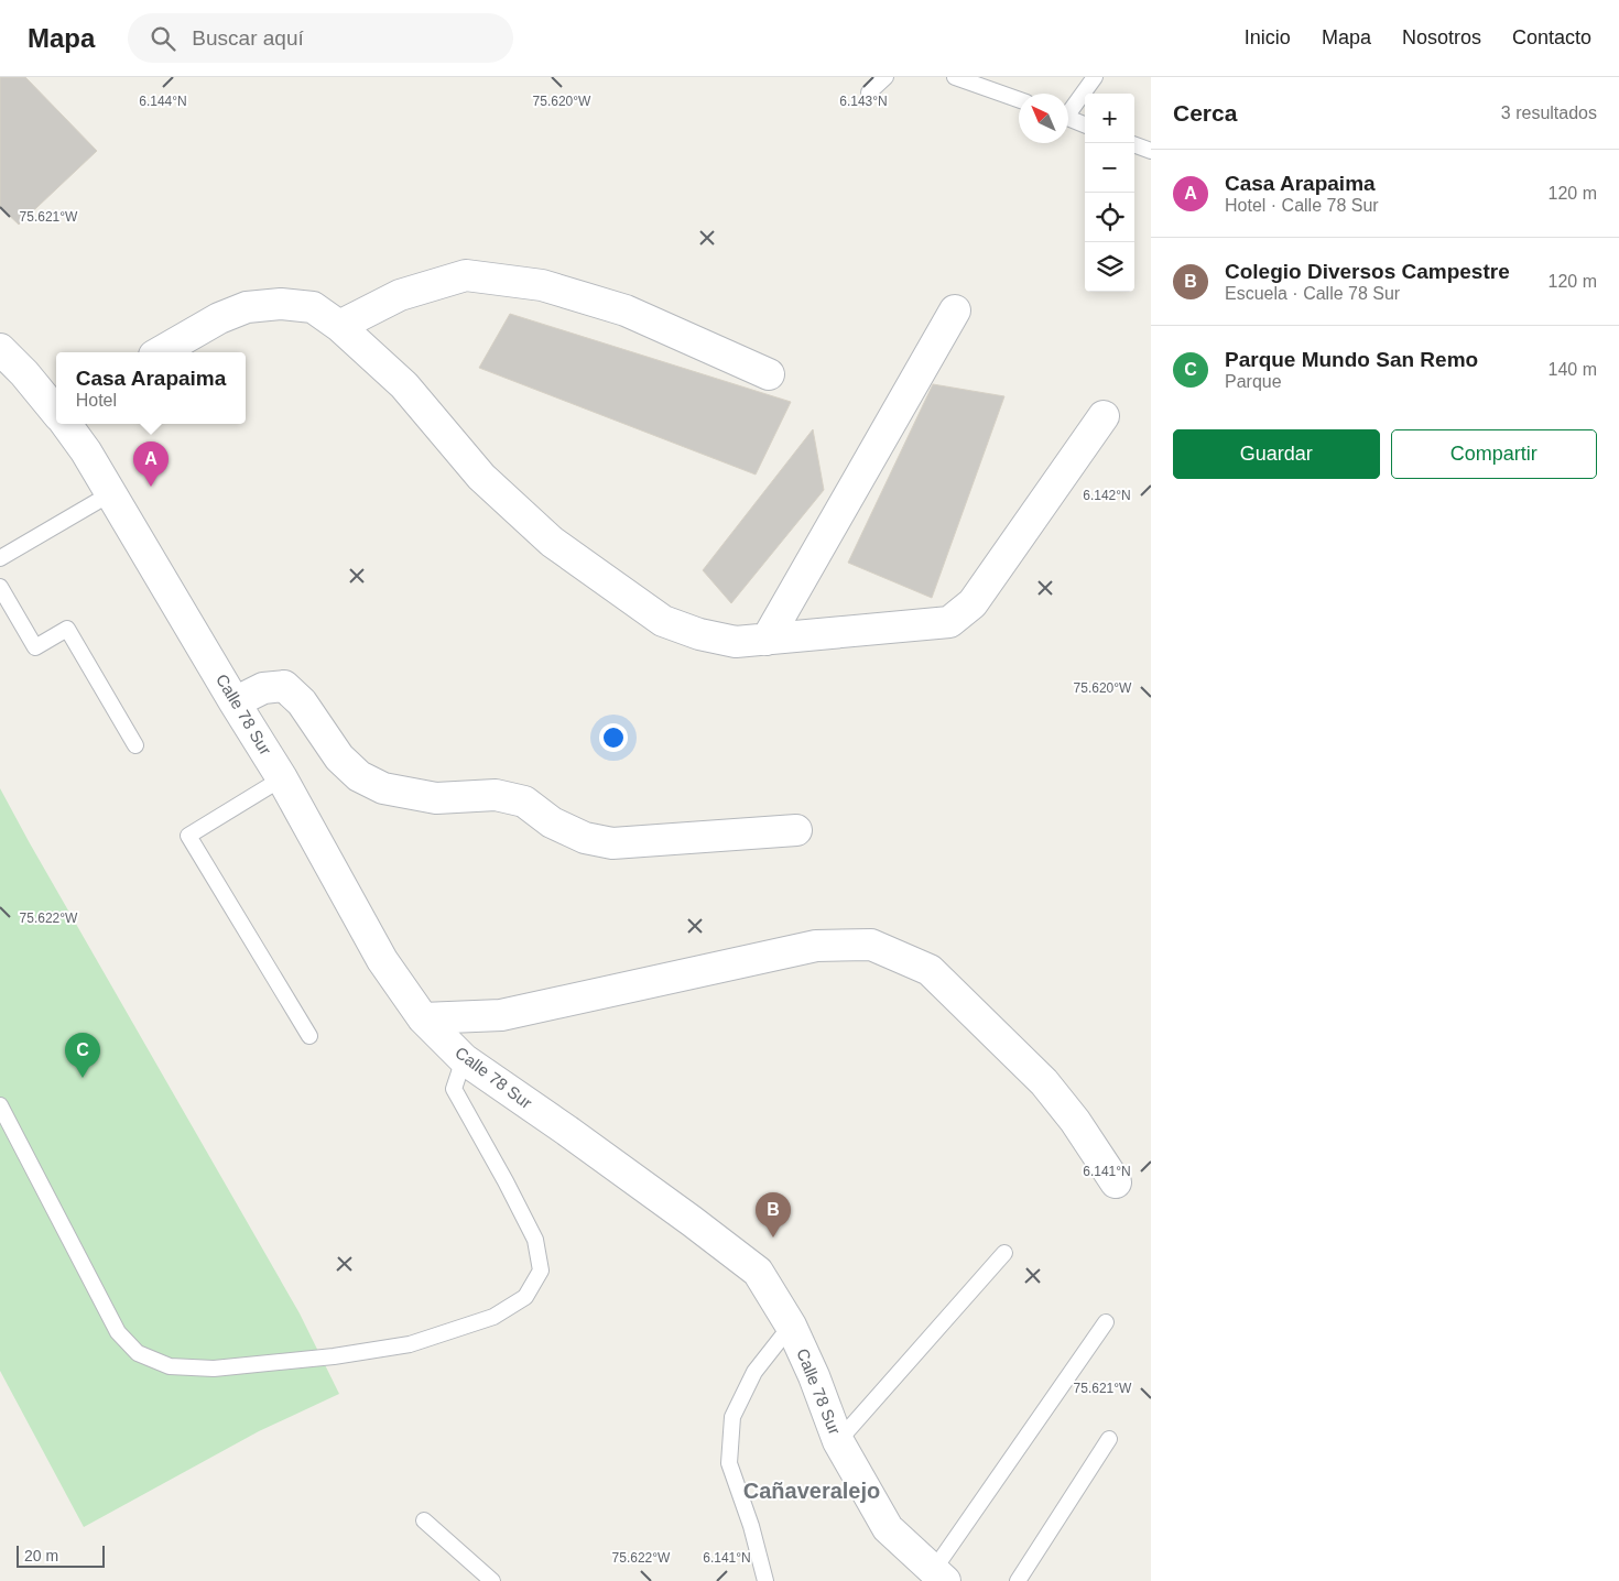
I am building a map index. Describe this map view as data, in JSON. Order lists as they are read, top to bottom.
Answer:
{
  "streets": {
    "street": ["Calle 78 Sur"]
  },
  "districts": ["Cañaveralejo"],
  "scale_bar": "20 m",
  "north": "top left",
  "page": {
    "header": "Mapa",
    "search": "Buscar aquí",
    "nav": [
      "Inicio",
      "Mapa",
      "Nosotros",
      "Contacto"
    ],
    "heading": ["Cerca", "3 resultados"],
    "map_buttons": ["+", "−"],
    "list": [
      {
        "mark": "A",
        "name": "Casa Arapaima",
        "note": "Hotel · Calle 78 Sur",
        "value": "120 m"
      },
      {
        "mark": "B",
        "name": "Colegio Diversos Campestre",
        "note": "Escuela · Calle 78 Sur",
        "value": "120 m"
      },
      {
        "mark": "C",
        "name": "Parque Mundo San Remo",
        "note": "Parque",
        "value": "140 m"
      }
    ],
    "popup": ["Casa Arapaima", "Hotel"],
    "buttons": ["Guardar", "Compartir"],
    "pins": ["A", "C", "B"],
    "scale": "20 m"
  },
  "coordinates": [
    "6.144°N",
    "6.143°N",
    "75.620°W",
    "75.621°W",
    "6.142°N",
    "75.622°W",
    "6.141°N"
  ]
}
